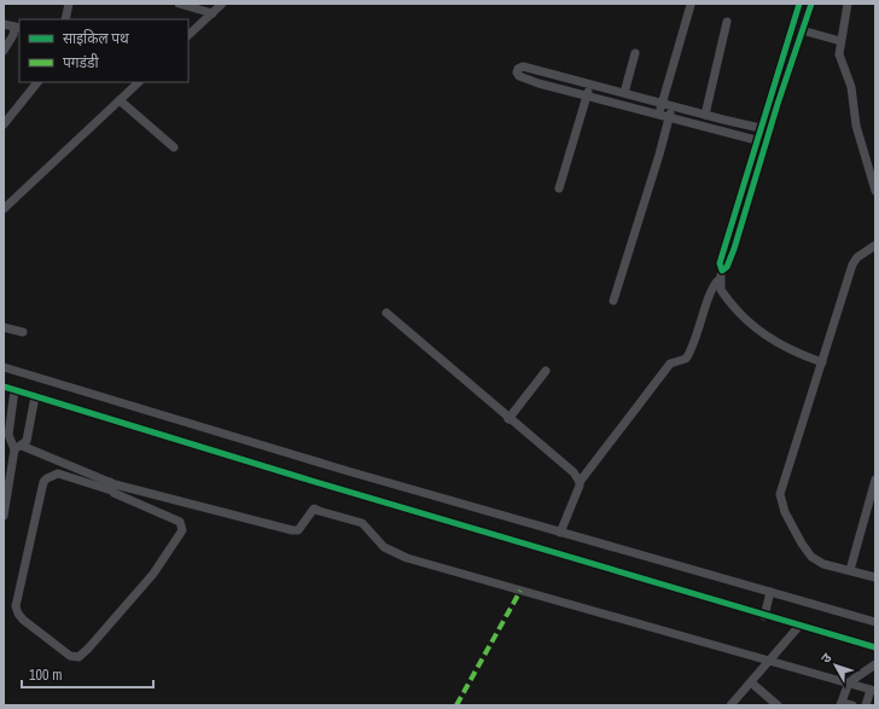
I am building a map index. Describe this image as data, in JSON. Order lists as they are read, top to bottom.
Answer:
{
  "legend": ["साइकिल पथ", "पगडंडी"],
  "scale_bar": "100 m",
  "north": "top left"
}
